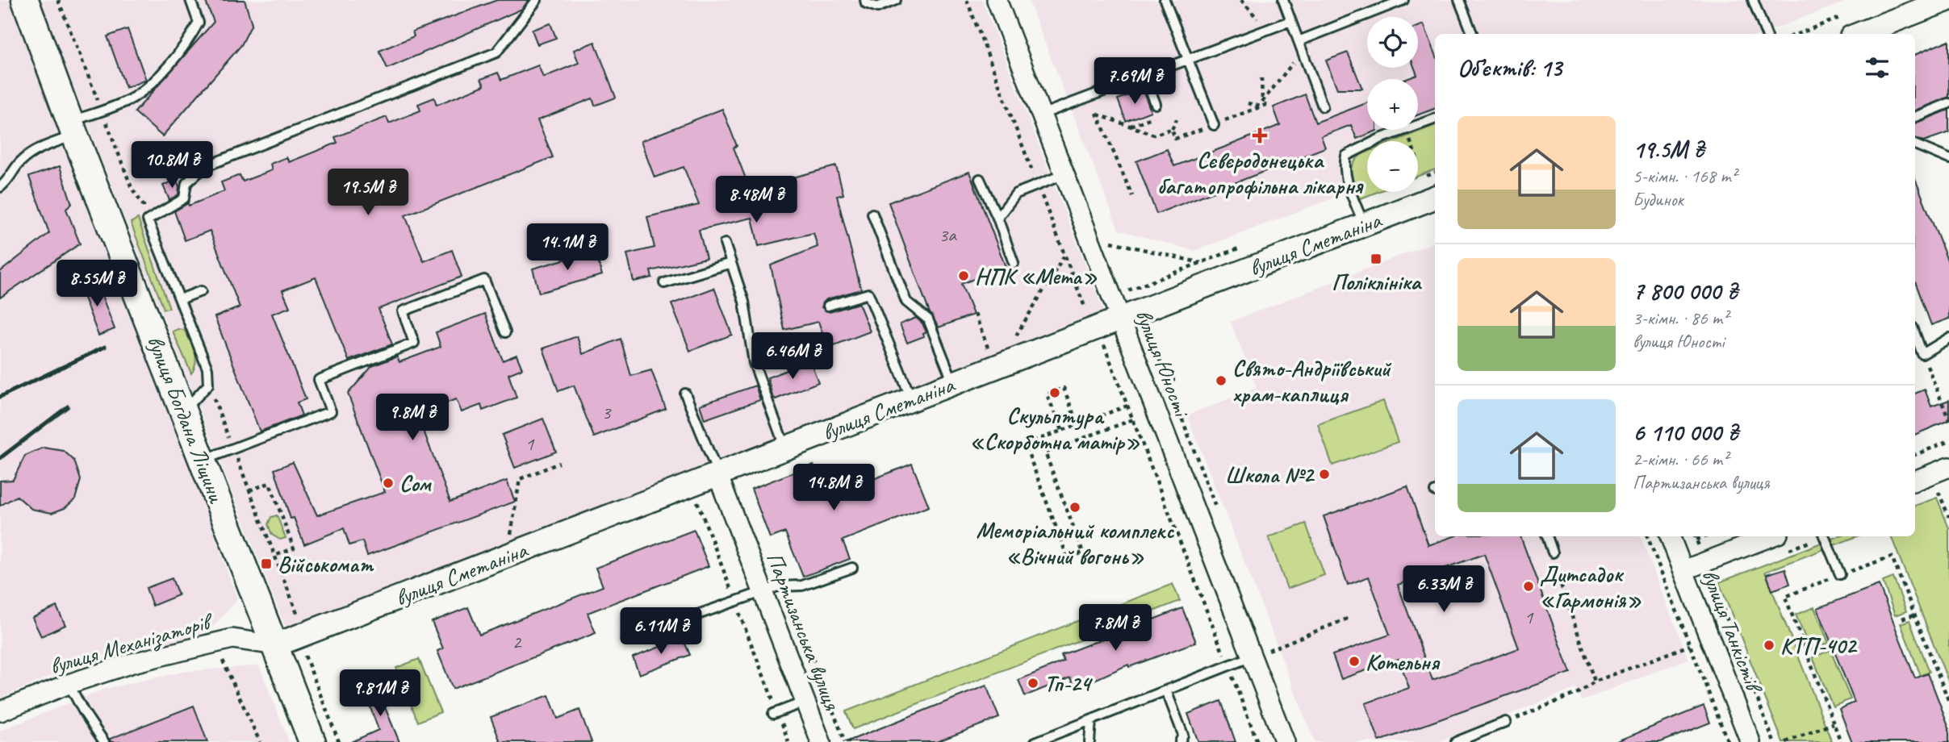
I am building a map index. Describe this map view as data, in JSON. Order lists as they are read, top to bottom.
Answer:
{
  "streets": {
    "main road": ["вулиця Богдана Ліщини"],
    "street": [
      "вулиця Сметаніна",
      "вулиця Юності",
      "вулиця Танкістів",
      "Партизанська вулиця",
      "вулиця Механізаторів"
    ]
  },
  "crossings": [
    ["вулиця Сметаніна", "вулиця Юності"],
    ["вулиця Сметаніна", "вулиця Богдана Ліщини"],
    ["вулиця Сметаніна", "Партизанська вулиця"],
    ["вулиця Сметаніна", "вулиця Механізаторів"],
    ["вулиця Богдана Ліщини", "вулиця Механізаторів"]
  ],
  "places": {
    "health": ["Сєвєродонецька багатопрофільна лікарня"],
    "transit": ["Поліклініка", "Військомат"],
    "other": [
      "НПК «Мета»",
      "Свято-Андріївський храм-каплиця",
      "Скульптура «Скорботна матір»",
      "Школа №2",
      "Сом",
      "Меморіальний комплекс «Вічний вогонь»",
      "Дитсадок «Гармонія»",
      "КТП-402",
      "Котельня",
      "Тп-24"
    ]
  },
  "house_numbers": [
    "3а",
    "3",
    "1",
    "1",
    "2"
  ],
  "page": {
    "map_buttons": ["+", "−"],
    "heading": "Об’єктів: 13",
    "price": [
      "7.69M ₴",
      "10.8M ₴",
      "19.5M ₴",
      "8.48M ₴",
      "14.1M ₴",
      "8.55M ₴",
      "6.46M ₴",
      "9.8M ₴",
      "14.8M ₴",
      "6.33M ₴",
      "7.8M ₴",
      "6.11M ₴",
      "9.81M ₴"
    ],
    "list": [
      {
        "name": "19.5M ₴",
        "note": "5-кімн. · 168 m² · Будинок"
      },
      {
        "name": "7 800 000 ₴",
        "note": "3-кімн. · 86 m² · вулиця Юності"
      },
      {
        "name": "6 110 000 ₴",
        "note": "2-кімн. · 66 m² · Партизанська вулиця"
      }
    ]
  }
}
